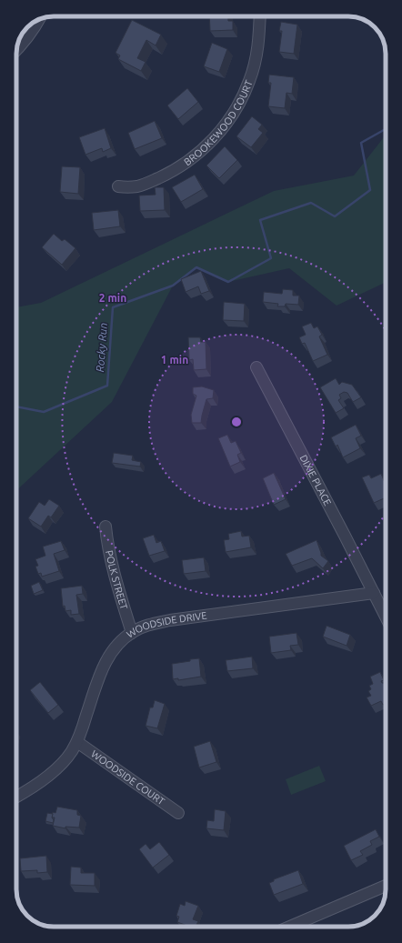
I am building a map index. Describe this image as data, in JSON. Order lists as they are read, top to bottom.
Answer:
{
  "streets": {
    "street": [
      "BROOKEWOOD COURT",
      "DIXIE PLACE",
      "POLK STREET",
      "WOODSIDE DRIVE",
      "WOODSIDE COURT"
    ]
  },
  "crossings": [
    ["DIXIE PLACE", "WOODSIDE DRIVE"],
    ["POLK STREET", "WOODSIDE DRIVE"],
    ["WOODSIDE DRIVE", "WOODSIDE COURT"]
  ],
  "water": ["Rocky Run"],
  "rings": ["2 min", "1 min"]
}
